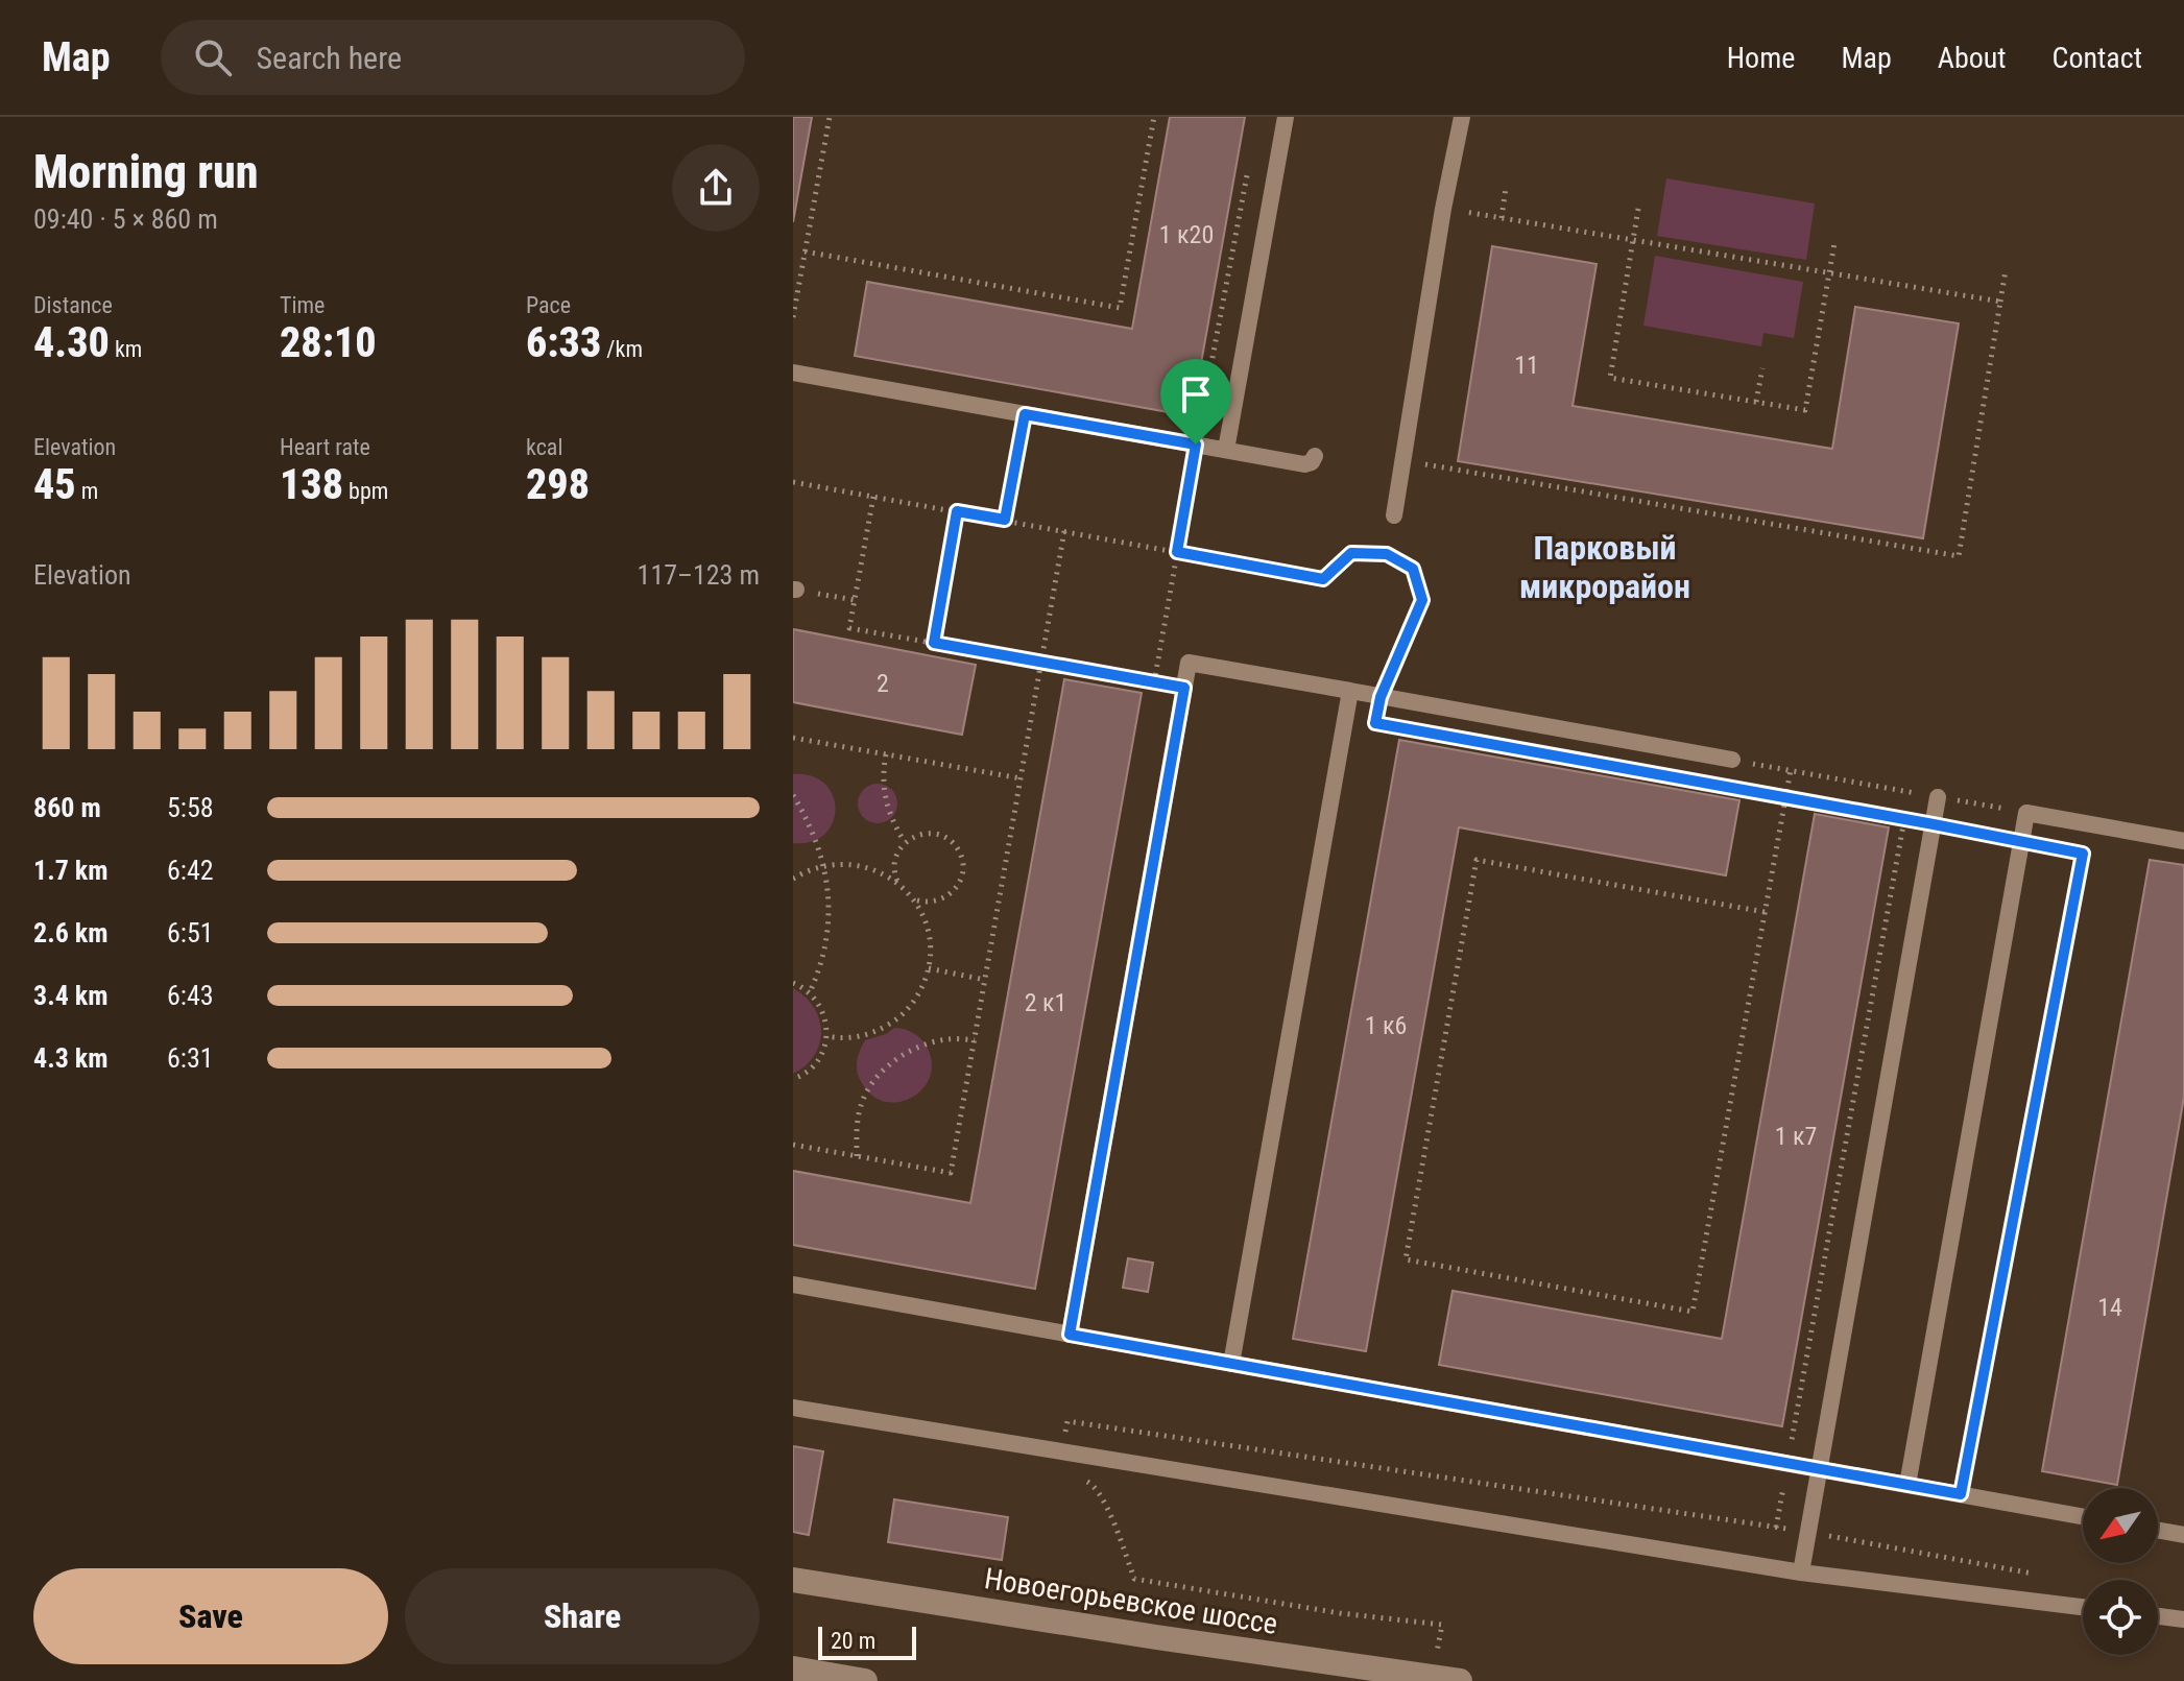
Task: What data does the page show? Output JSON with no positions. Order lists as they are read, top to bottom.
{
  "streets": {
    "main road": ["Новоегорьевское шоссе"]
  },
  "districts": ["Парковый микрорайон"],
  "house_numbers": [
    "1 к20",
    "11",
    "2",
    "2 к1",
    "1 к6",
    "1 к7",
    "14"
  ],
  "scale_bar": "20 m",
  "north": "bottom left",
  "page": {
    "header": "Map",
    "search": "Search here",
    "nav": [
      "Home",
      "Map",
      "About",
      "Contact"
    ],
    "heading": ["Morning run", "09:40 · 5 × 860 m"],
    "stats": [
      ["Distance", "4.30 km"],
      ["Time", "28:10"],
      ["Pace", "6:33 /km"],
      ["Elevation", "45 m"],
      ["Heart rate", "138 bpm"],
      ["kcal", "298"]
    ],
    "chart": ["Elevation", "117–123 m"],
    "list": [
      {
        "name": "860 m",
        "note": "5:58"
      },
      {
        "name": "1.7 km",
        "note": "6:42"
      },
      {
        "name": "2.6 km",
        "note": "6:51"
      },
      {
        "name": "3.4 km",
        "note": "6:43"
      },
      {
        "name": "4.3 km",
        "note": "6:31"
      }
    ],
    "buttons": ["Save", "Share"],
    "scale": "20 m"
  }
}
